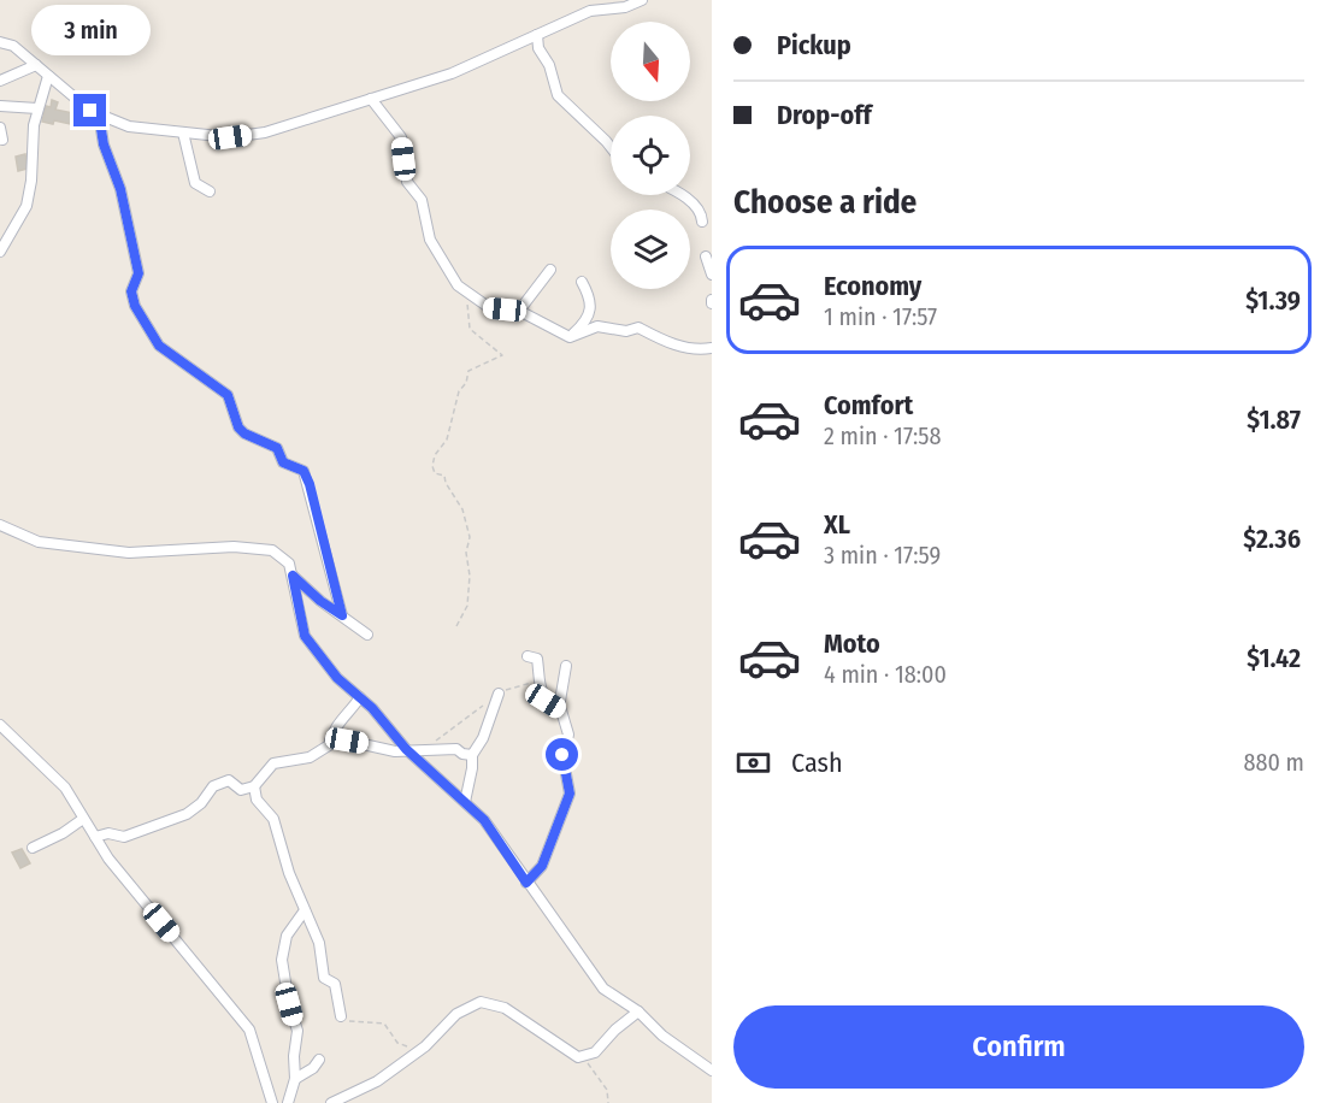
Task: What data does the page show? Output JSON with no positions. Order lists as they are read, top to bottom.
{
  "north": "bottom",
  "page": {
    "banner": ["Pickup", "Drop-off"],
    "bubble": "3 min",
    "heading": "Choose a ride",
    "list": [
      {
        "name": "Economy",
        "note": "1 min · 17:57",
        "value": "$1.39"
      },
      {
        "name": "Comfort",
        "note": "2 min · 17:58",
        "value": "$1.87"
      },
      {
        "name": "XL",
        "note": "3 min · 17:59",
        "value": "$2.36"
      },
      {
        "name": "Moto",
        "note": "4 min · 18:00",
        "value": "$1.42"
      }
    ],
    "pay": ["Cash", "880 m"],
    "buttons": "Confirm"
  }
}
